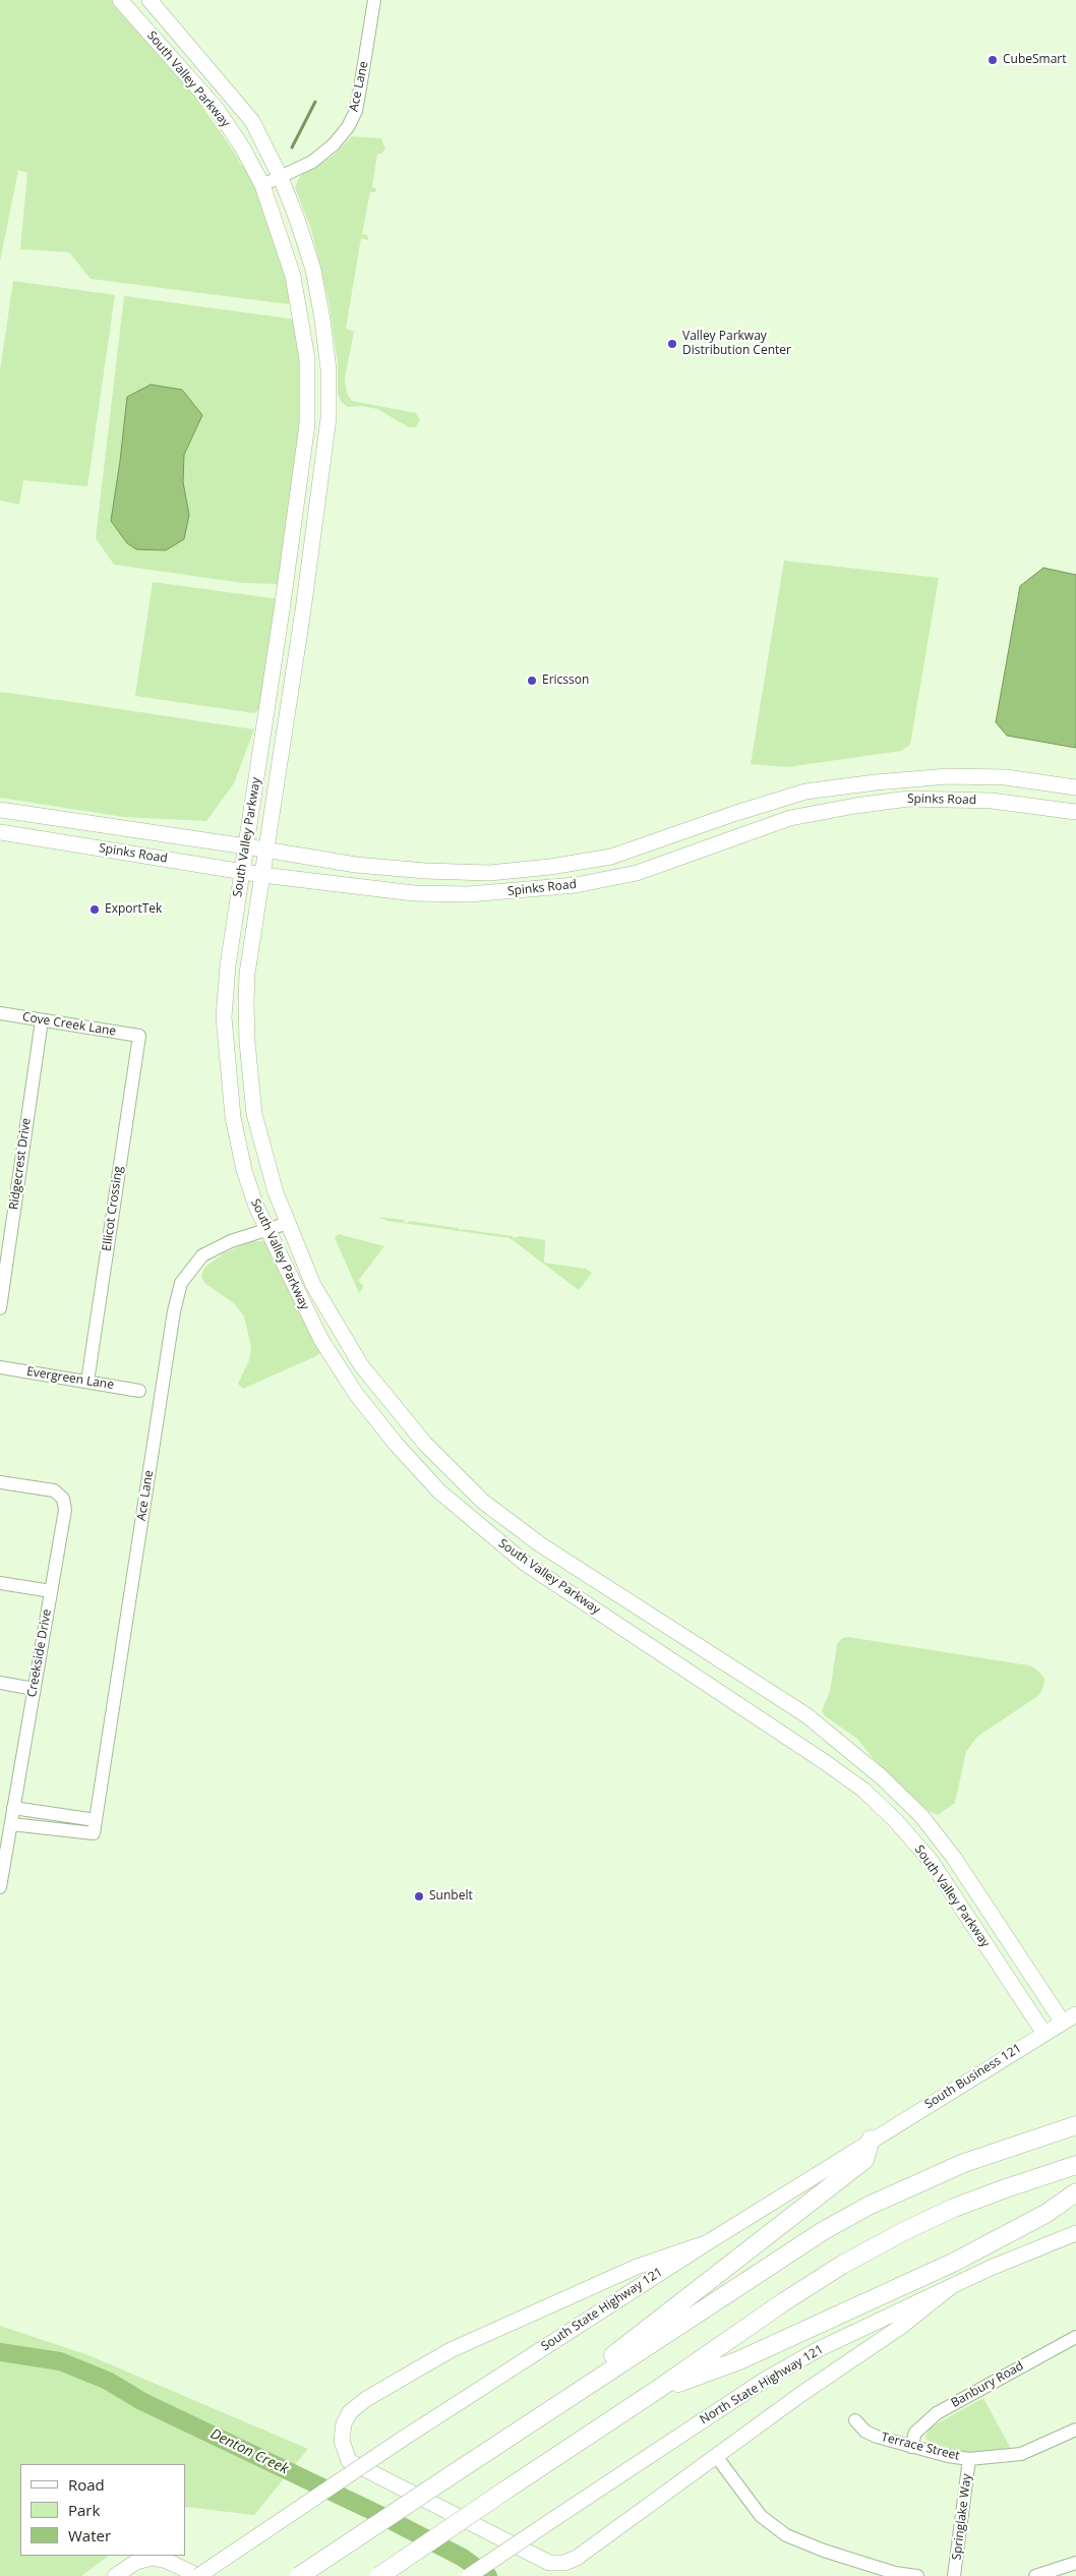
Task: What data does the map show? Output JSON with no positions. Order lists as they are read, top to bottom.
{
  "streets": {
    "main road": [
      "South Valley Parkway",
      "Spinks Road",
      "South Business 121",
      "South State Highway 121",
      "North State Highway 121"
    ],
    "street": [
      "Ace Lane",
      "Cove Creek Lane",
      "Ridgecrest Drive",
      "Ellicot Crossing",
      "Evergreen Lane",
      "Creekside Drive",
      "Banbury Road",
      "Terrace Street",
      "Springlake Way"
    ]
  },
  "crossings": [
    ["South Valley Parkway", "Ace Lane"],
    ["South Valley Parkway", "Spinks Road"],
    ["South Valley Parkway", "South Business 121"],
    ["Ace Lane", "Creekside Drive"],
    ["Cove Creek Lane", "Ridgecrest Drive"],
    ["Cove Creek Lane", "Ellicot Crossing"],
    ["Ellicot Crossing", "Evergreen Lane"],
    ["South Business 121", "South State Highway 121"],
    ["Banbury Road", "Terrace Street"],
    ["Terrace Street", "Springlake Way"]
  ],
  "water": ["Denton Creek"],
  "places": [
    "CubeSmart",
    "Valley Parkway Distribution Center",
    "Ericsson",
    "ExportTek",
    "Sunbelt"
  ],
  "legend": ["Road", "Park", "Water"]
}
